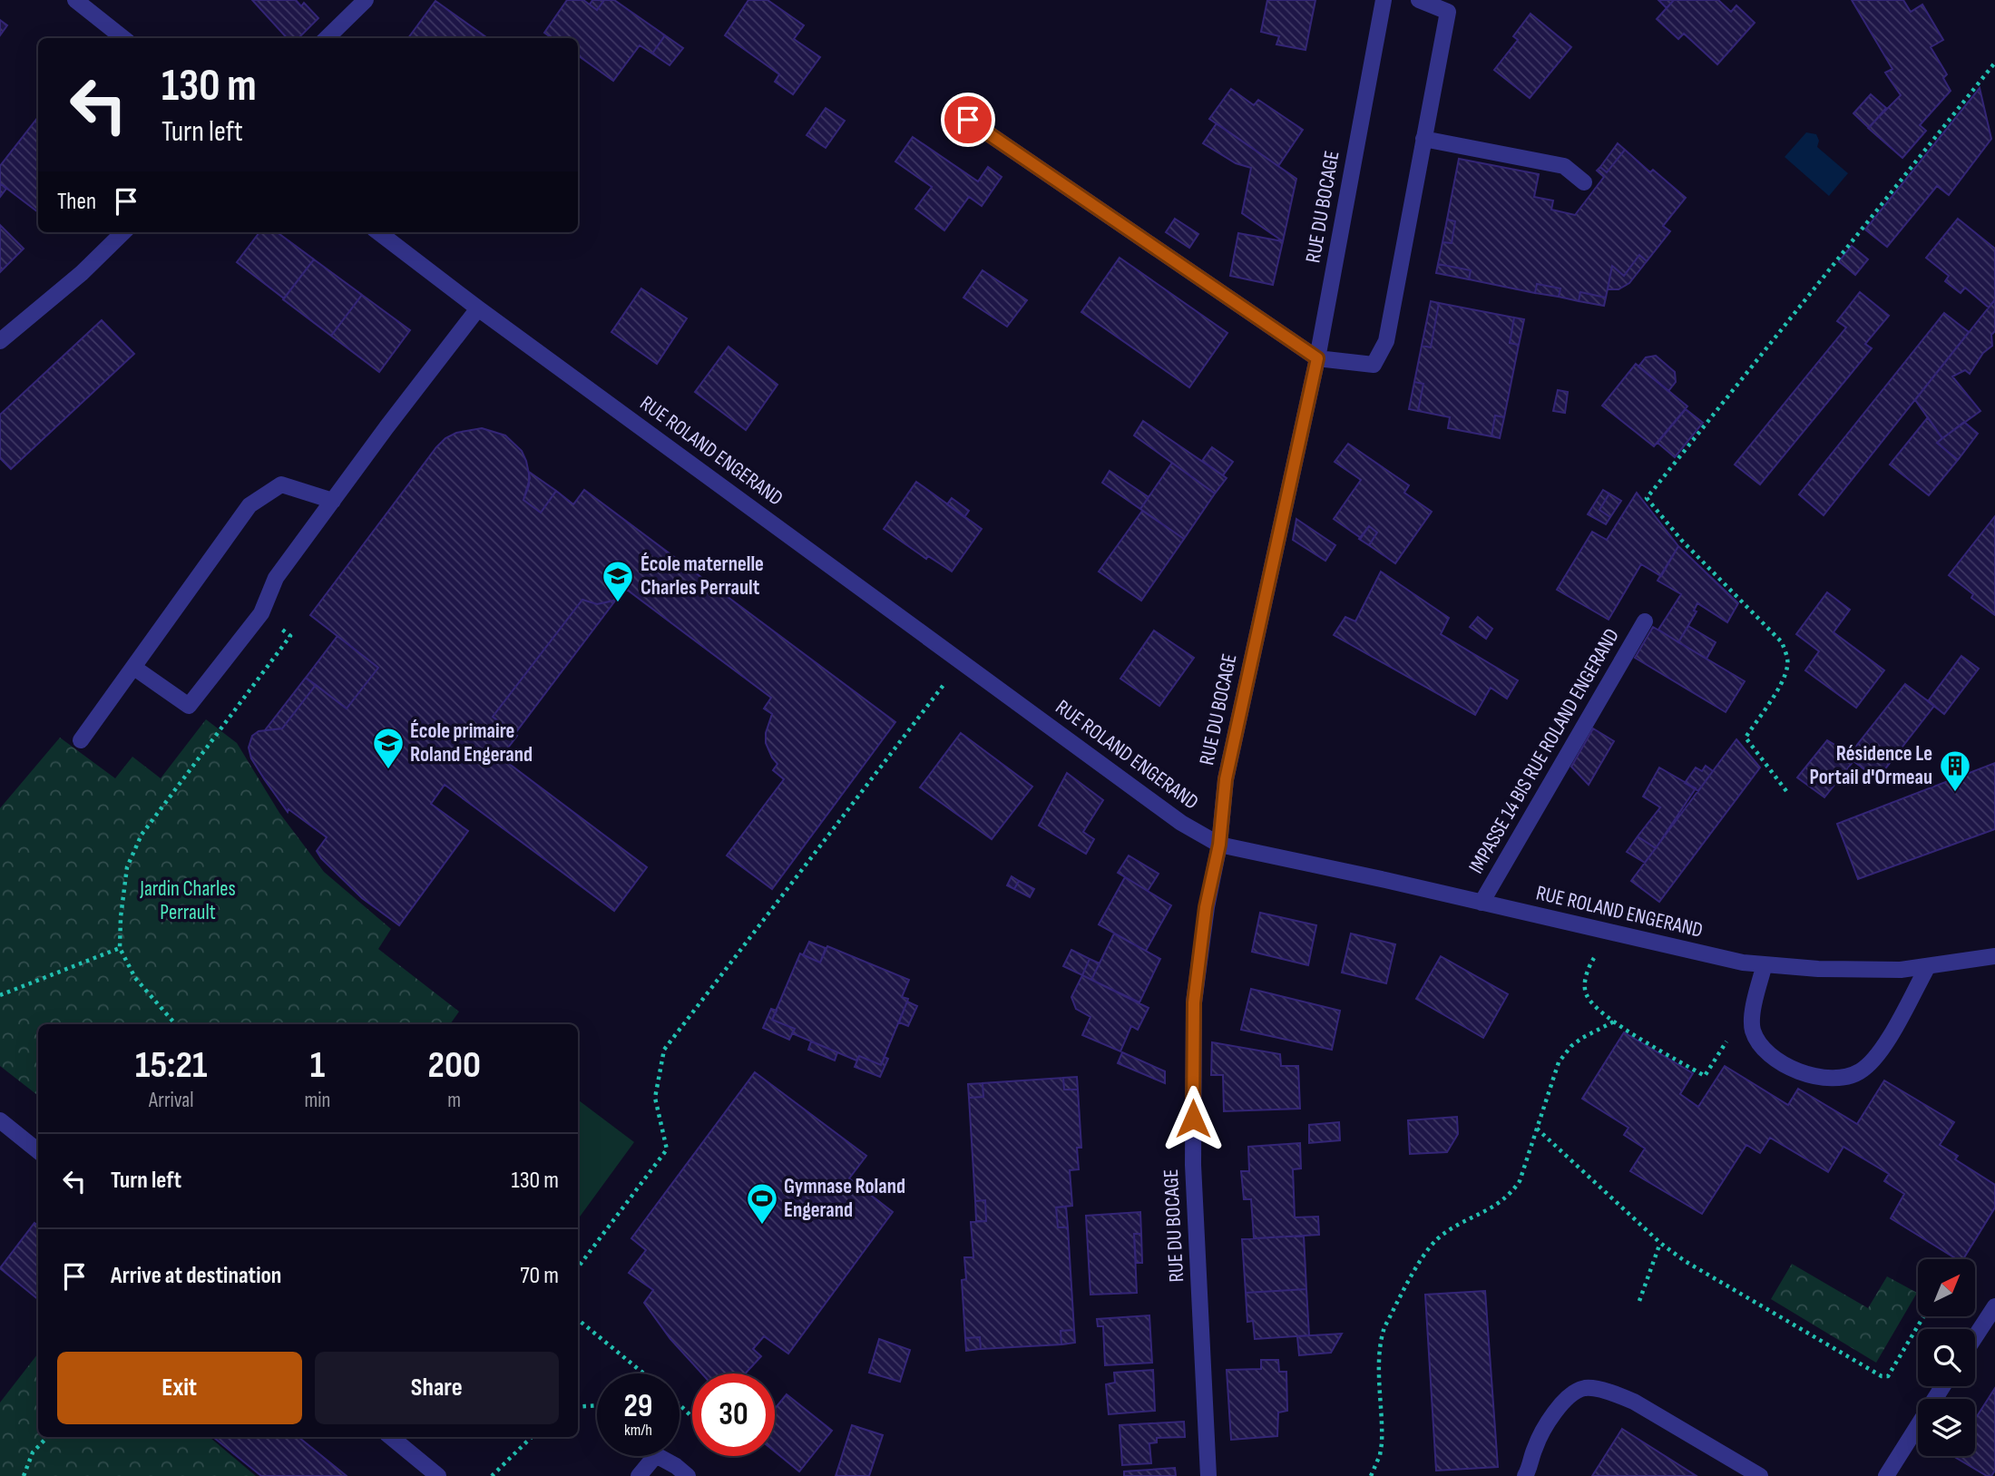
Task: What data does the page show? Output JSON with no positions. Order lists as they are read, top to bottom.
{
  "streets": {
    "street": ["RUE DU BOCAGE", "RUE ROLAND ENGERAND", "IMPASSE 14 BIS RUE ROLAND ENGERAND"]
  },
  "crossings": [
    ["RUE DU BOCAGE", "RUE ROLAND ENGERAND"],
    ["RUE ROLAND ENGERAND", "IMPASSE 14 BIS RUE ROLAND ENGERAND"]
  ],
  "parks": ["Jardin Charles Perrault"],
  "places": {
    "school or university": ["École maternelle Charles Perrault", "École primaire Roland Engerand"],
    "building": ["Résidence Le Portail d'Ormeau"],
    "sports": ["Gymnase Roland Engerand"]
  },
  "north": "top right",
  "page": {
    "turn": ["130 m", "Turn left"],
    "then": "Then",
    "eta": [
      "15:21",
      "Arrival",
      "1",
      "min",
      "200",
      "m"
    ],
    "list": [
      {
        "name": "Turn left",
        "value": "130 m"
      },
      {
        "name": "Arrive at destination",
        "value": "70 m"
      }
    ],
    "buttons": ["Exit", "Share"],
    "speed": "29 km/h",
    "limit": "30"
  }
}
